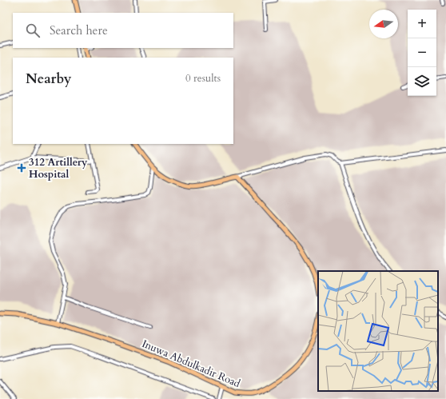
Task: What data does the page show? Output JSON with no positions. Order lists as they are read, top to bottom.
{
  "streets": {
    "main road": ["Inuwa Abdulkadir Road"]
  },
  "places": {
    "health": ["312 Artillery Hospital"]
  },
  "north": "left",
  "page": {
    "map_buttons": ["+", "−"],
    "search": "Search here",
    "heading": ["Nearby", "0 results"]
  }
}
